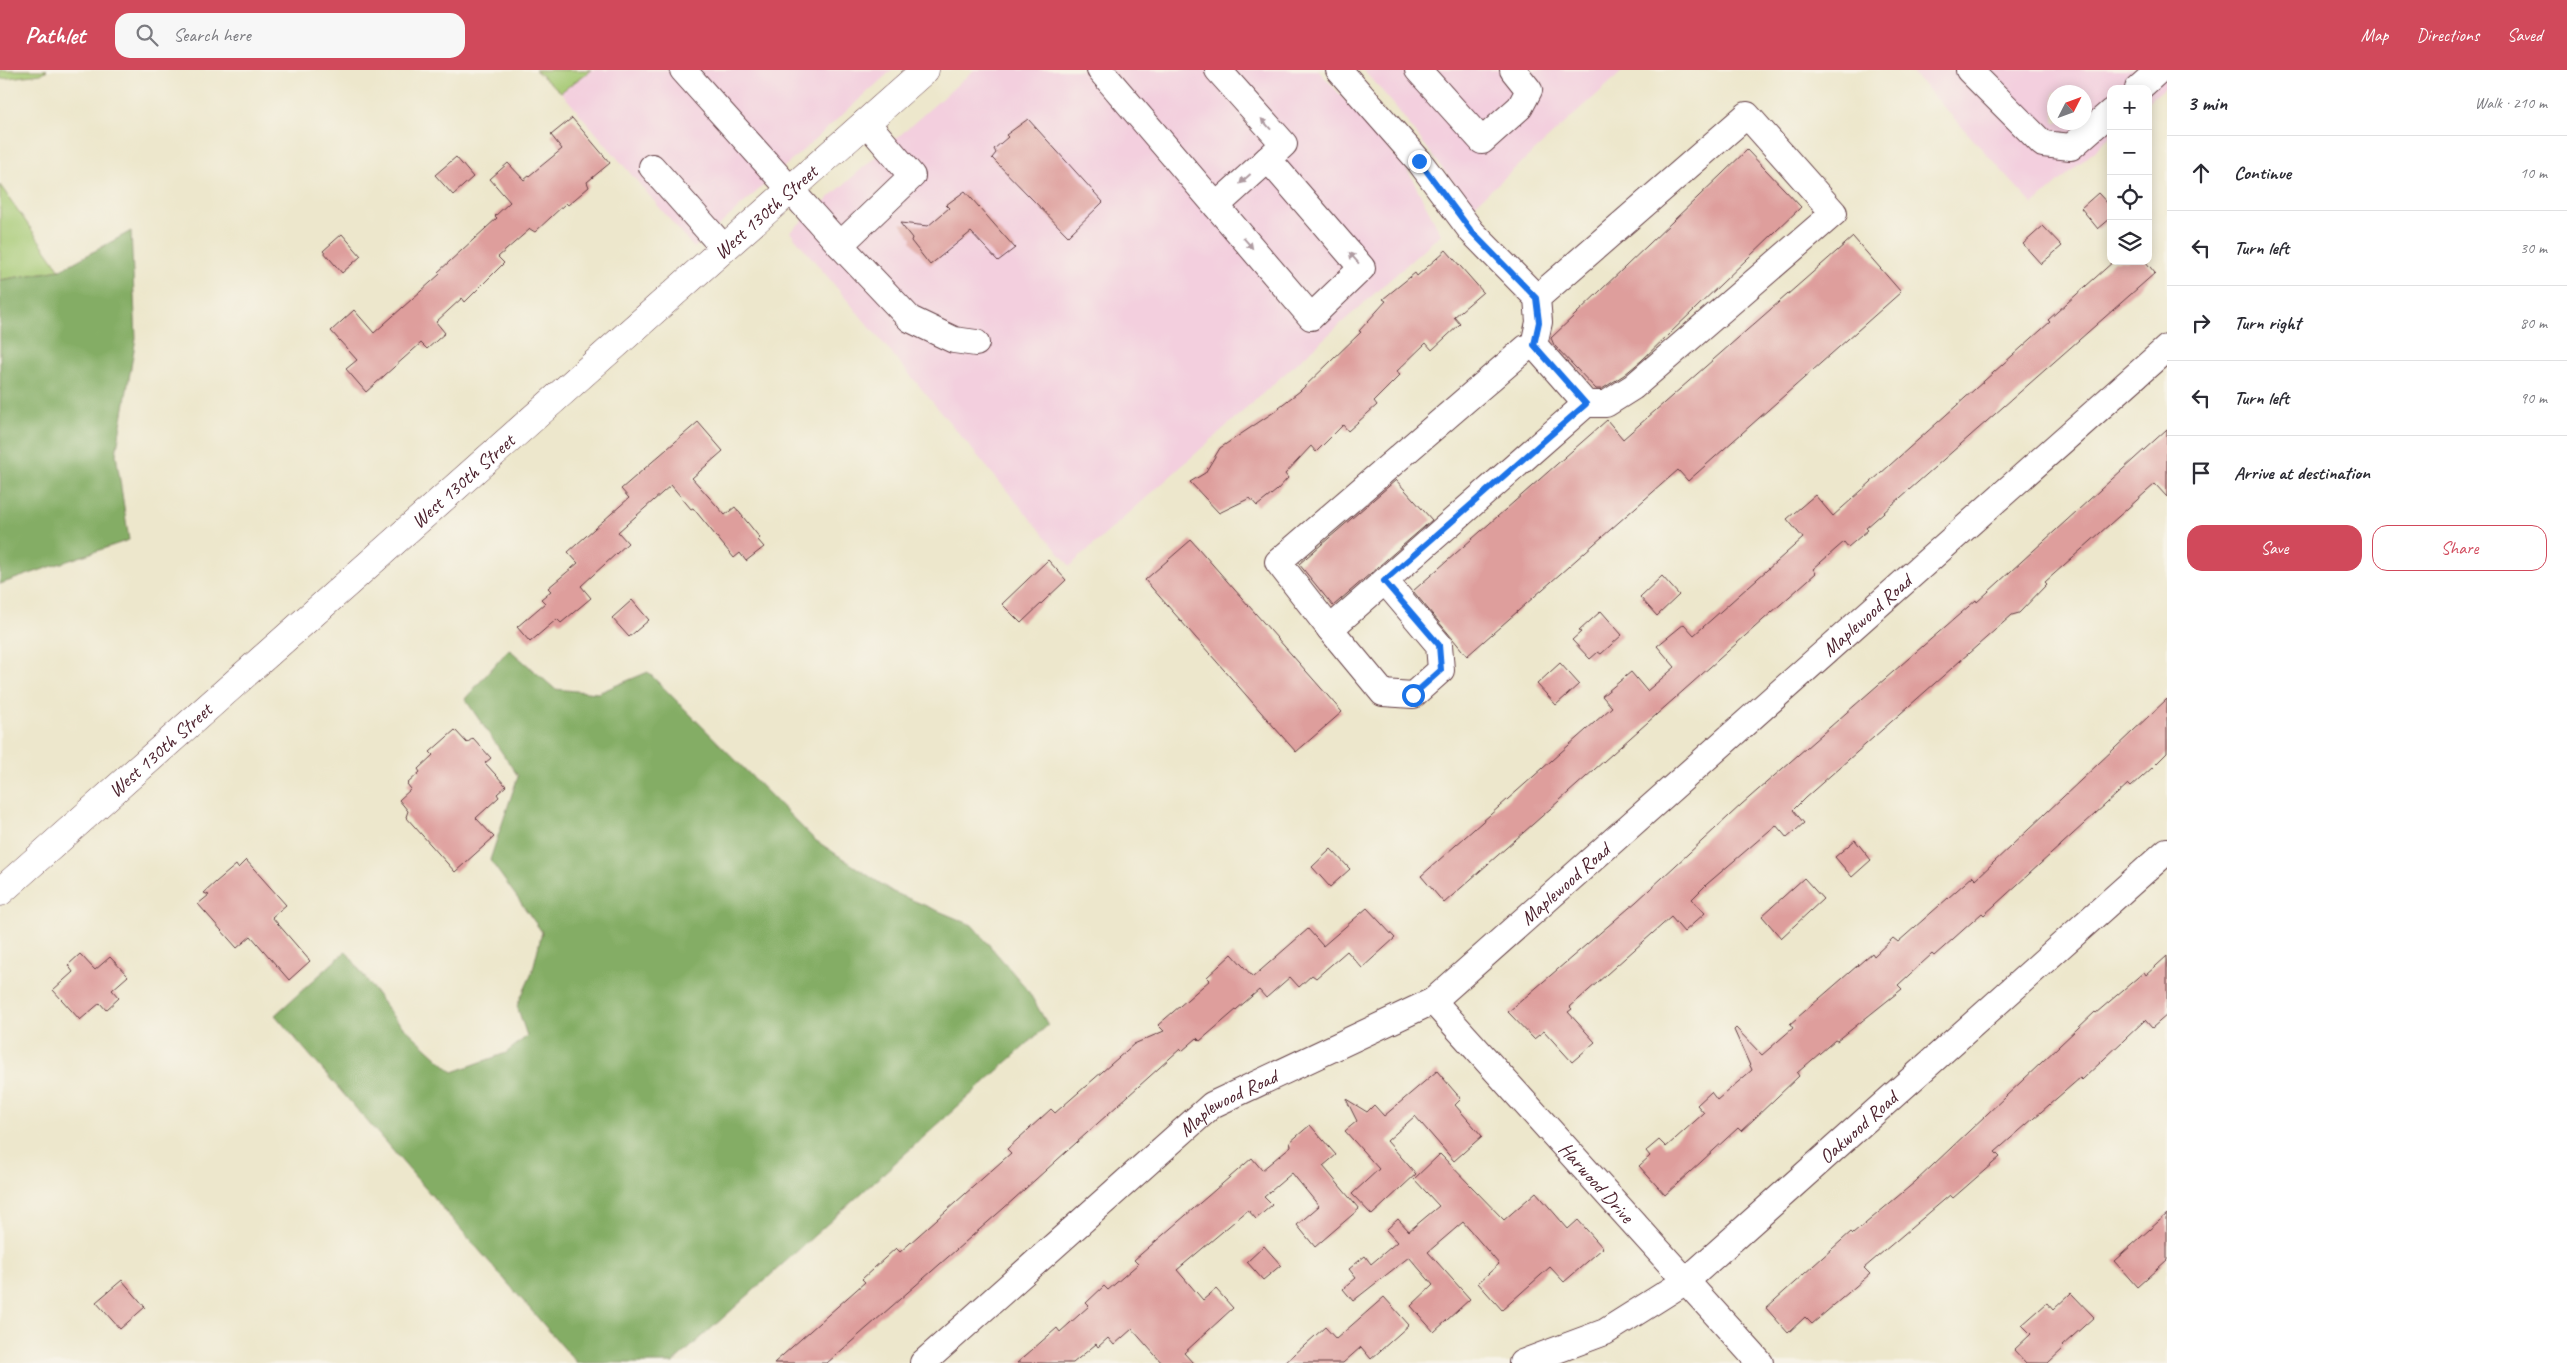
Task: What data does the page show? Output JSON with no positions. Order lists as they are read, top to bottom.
{
  "streets": {
    "main road": ["West 130th Street"],
    "street": ["Maplewood Road", "Oakwood Road", "Harwood Drive"]
  },
  "crossings": [
    ["Maplewood Road", "Harwood Drive"],
    ["Oakwood Road", "Harwood Drive"]
  ],
  "north": "top right",
  "page": {
    "header": "Pathlet",
    "search": "Search here",
    "nav": ["Map", "Directions", "Saved"],
    "heading": ["3 min", "Walk · 210 m"],
    "map_buttons": ["+", "−"],
    "list": [
      ["Continue", "10 m"],
      ["Turn left", "30 m"],
      ["Turn right", "80 m"],
      ["Turn left", "90 m"],
      "Arrive at destination"
    ],
    "buttons": ["Save", "Share"]
  }
}
